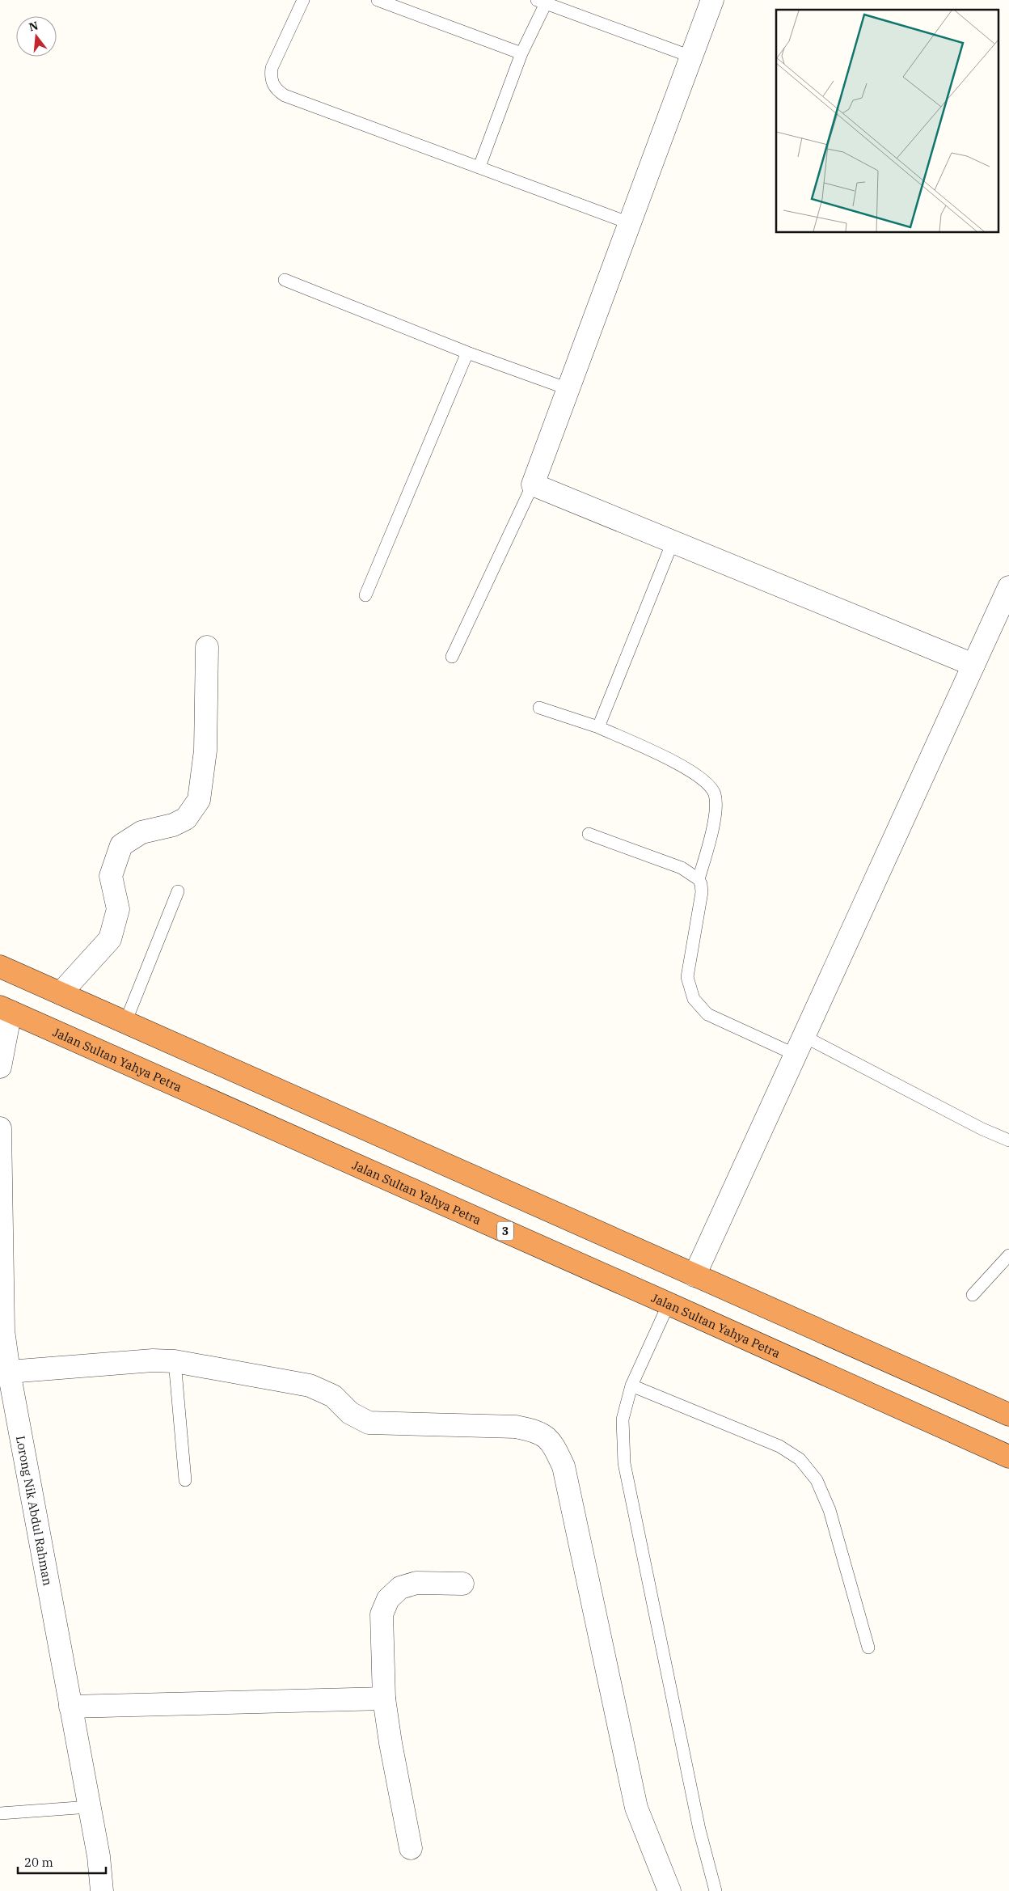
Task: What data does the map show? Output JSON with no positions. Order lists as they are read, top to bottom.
{
  "streets": {
    "highway": ["Jalan Sultan Yahya Petra", "3"],
    "street": ["Lorong Nik Abdul Rahman"]
  },
  "scale_bar": "20 m",
  "north": "top"
}
